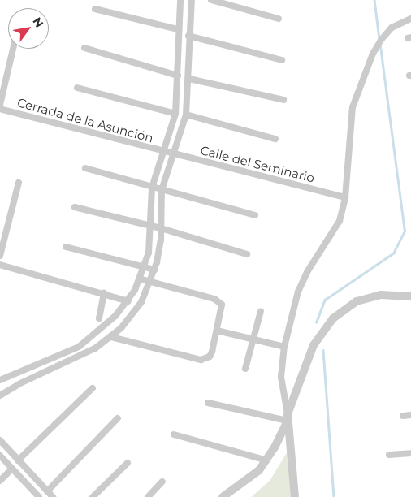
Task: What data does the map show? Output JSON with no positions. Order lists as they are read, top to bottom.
{
  "streets": {
    "street": ["Cerrada de la Asunción", "Calle del Seminario"]
  },
  "crossings": [
    ["Cerrada de la Asunción", "Calle del Seminario"]
  ],
  "north": "top right"
}
